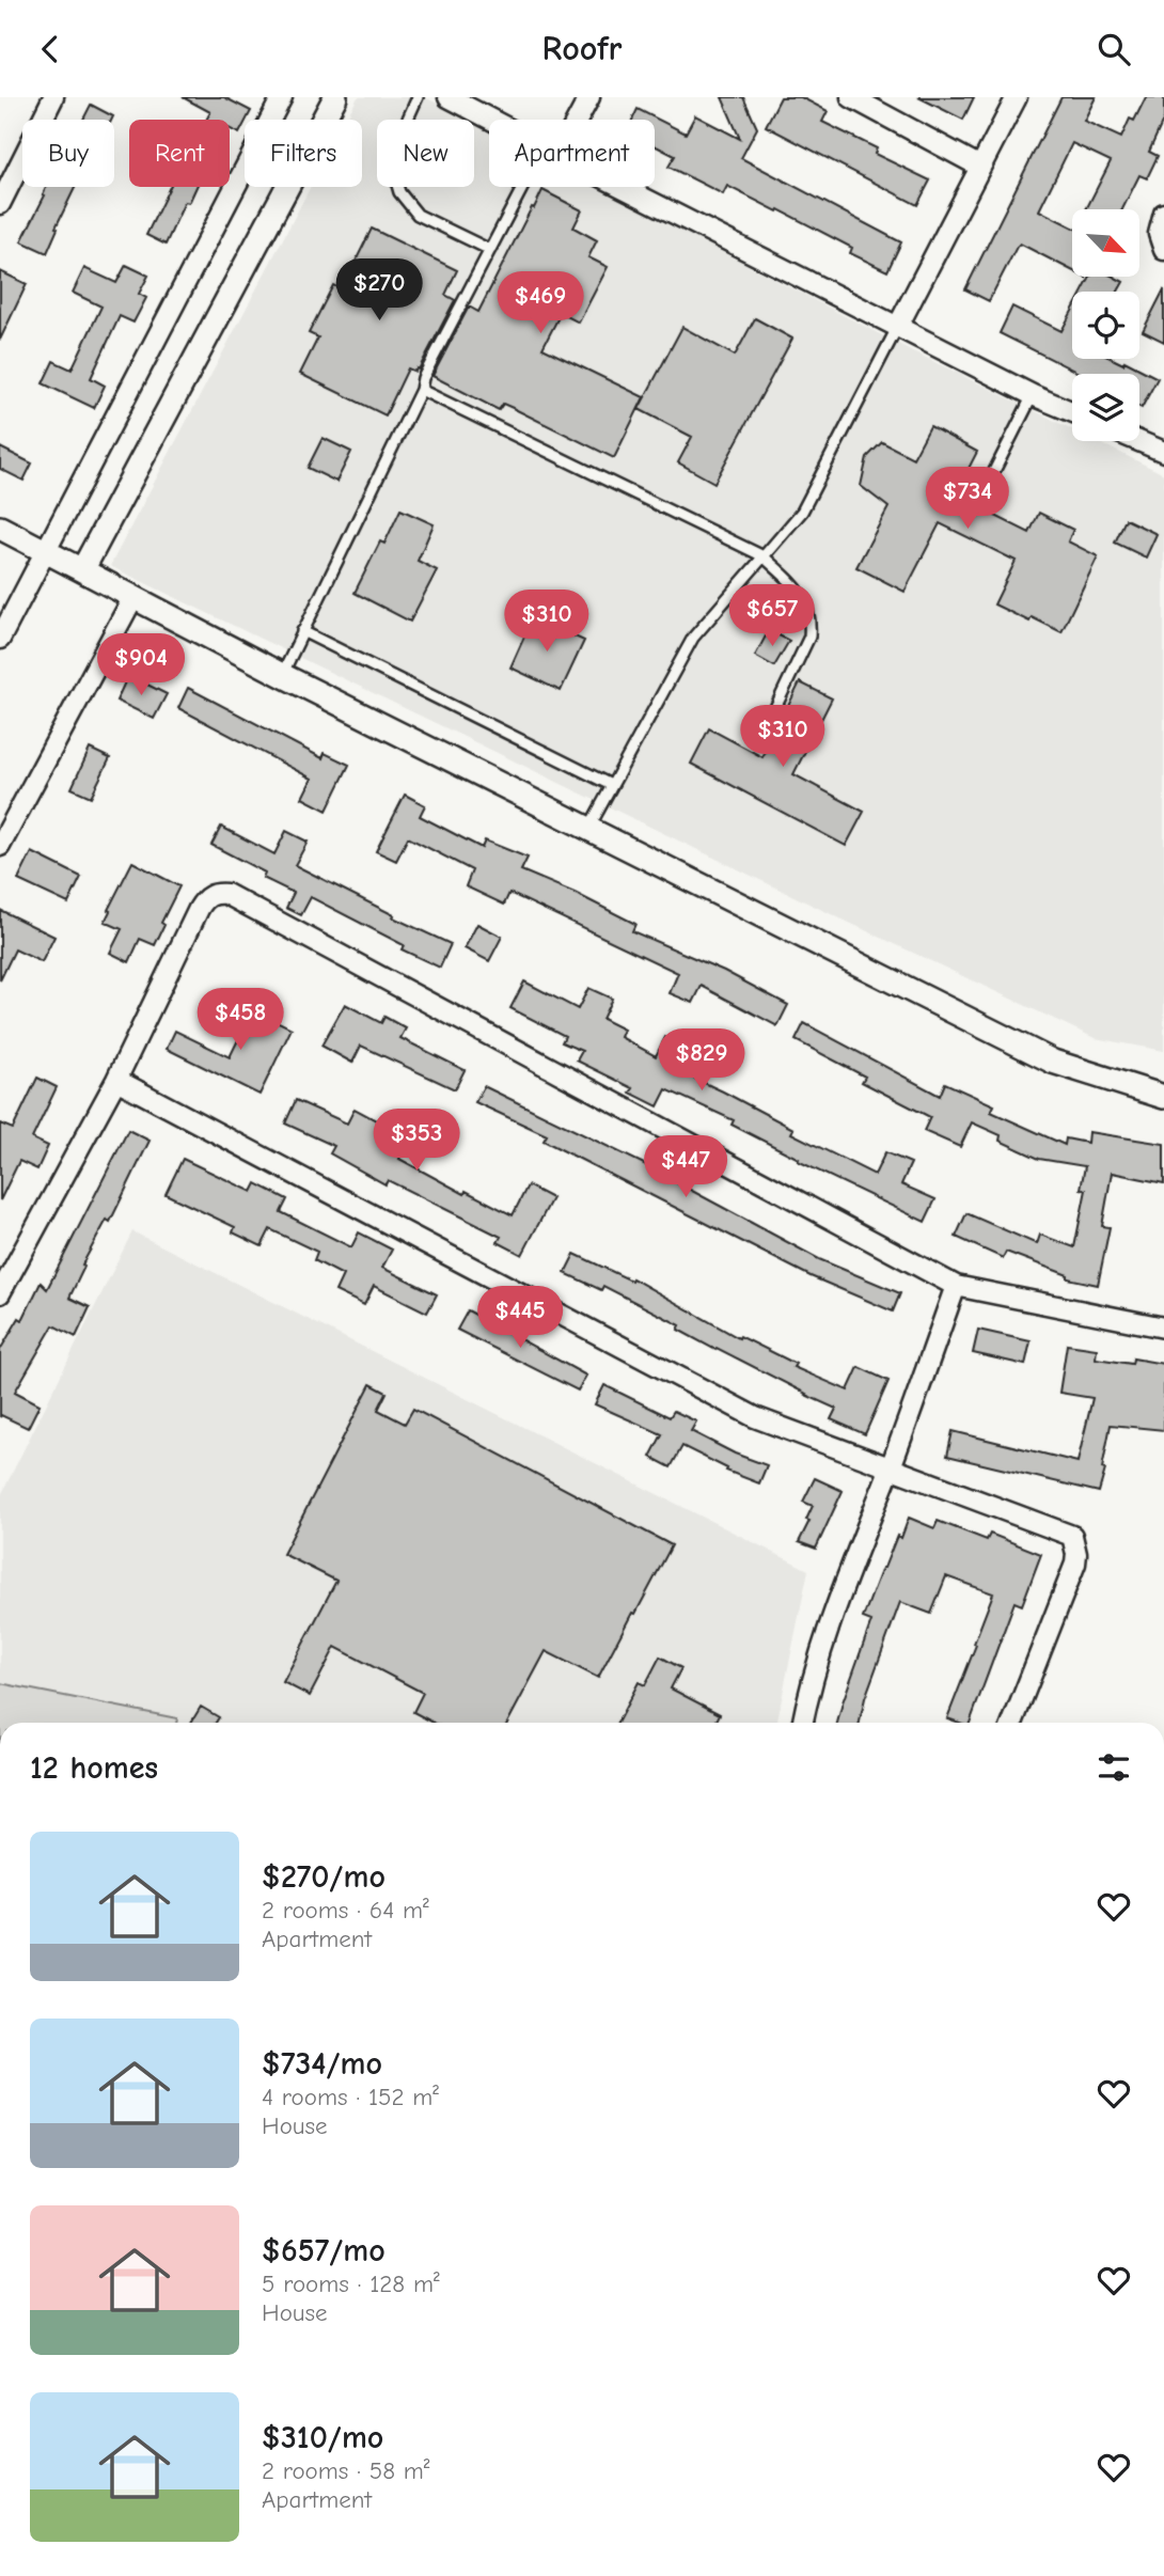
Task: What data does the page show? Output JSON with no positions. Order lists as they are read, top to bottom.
{
  "north": "bottom right",
  "page": {
    "header": "Roofr",
    "chip": [
      "Buy",
      "Rent",
      "Filters",
      "New",
      "Apartment"
    ],
    "price": [
      "$270",
      "$469",
      "$734",
      "$657",
      "$310",
      "$904",
      "$310",
      "$458",
      "$829",
      "$353",
      "$447",
      "$445"
    ],
    "heading": "12 homes",
    "list": [
      {
        "name": "$270/mo",
        "note": "2 rooms · 64 m² · Apartment"
      },
      {
        "name": "$734/mo",
        "note": "4 rooms · 152 m² · House"
      },
      {
        "name": "$657/mo",
        "note": "5 rooms · 128 m² · House"
      },
      {
        "name": "$310/mo",
        "note": "2 rooms · 58 m² · Apartment"
      }
    ]
  }
}
